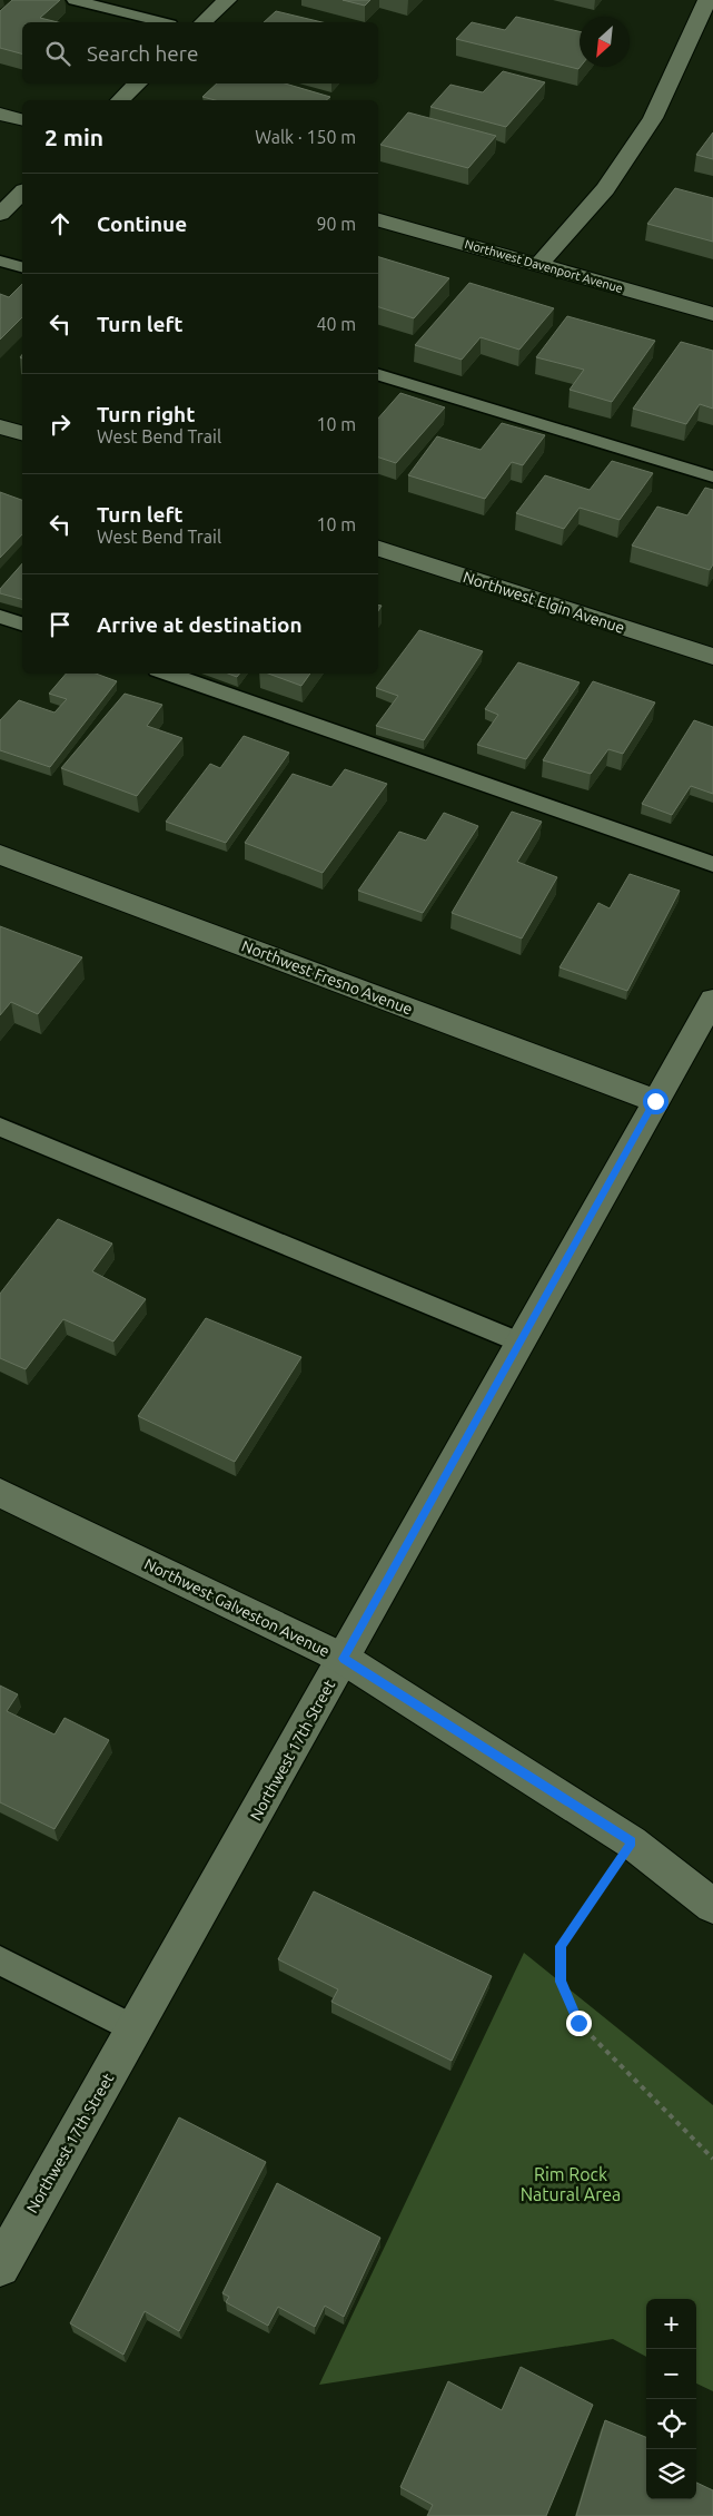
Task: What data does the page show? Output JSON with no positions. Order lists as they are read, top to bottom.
{
  "streets": {
    "street": [
      "Northwest Davenport Avenue",
      "Northwest Elgin Avenue",
      "Northwest Fresno Avenue",
      "Northwest Galveston Avenue",
      "Northwest 17th Street"
    ]
  },
  "crossings": [
    ["Northwest Fresno Avenue", "Northwest 17th Street"],
    ["Northwest Galveston Avenue", "Northwest 17th Street"]
  ],
  "parks": ["Rim Rock Natural Area"],
  "north": "bottom left",
  "page": {
    "search": "Search here",
    "heading": ["2 min", "Walk · 150 m"],
    "list": [
      ["Continue", "90 m"],
      ["Turn left", "40 m"],
      ["Turn right", "West Bend Trail", "10 m"],
      ["Turn left", "West Bend Trail", "10 m"],
      "Arrive at destination"
    ],
    "map_buttons": ["+", "−"]
  }
}
